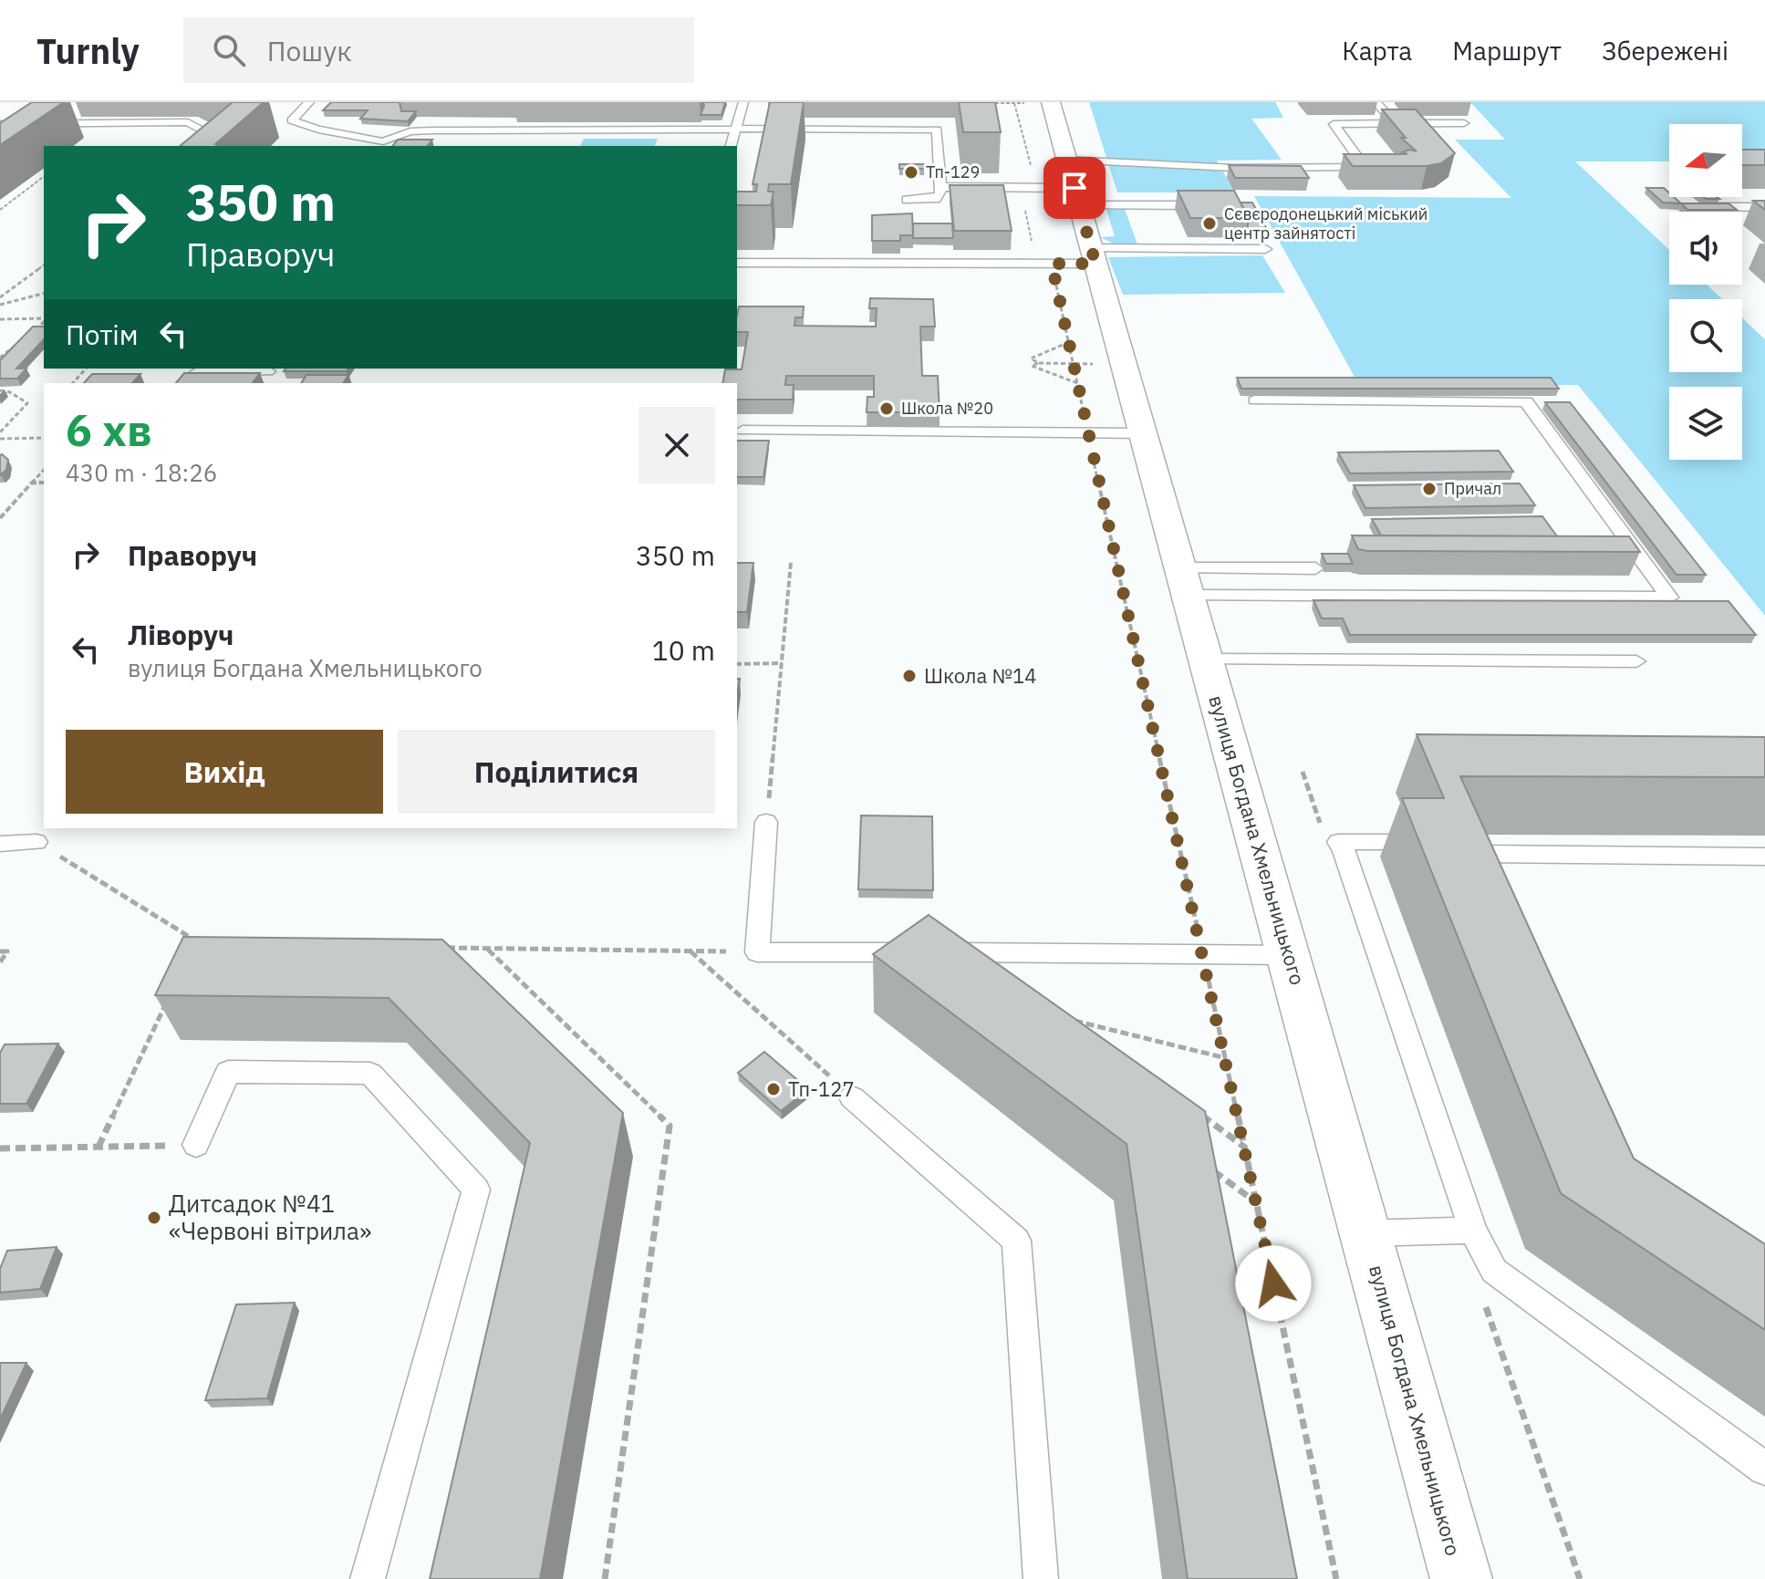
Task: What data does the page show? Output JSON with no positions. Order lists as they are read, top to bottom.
{
  "streets": {
    "street": ["вулиця Богдана Хмельницького"]
  },
  "places": [
    "Тп-129",
    "Сєвєродонецький міський центр зайнятості",
    "Школа №20",
    "Причал",
    "Школа №14",
    "Тп-127",
    "Дитсадок №41 «Червоні вітрила»"
  ],
  "north": "left",
  "page": {
    "header": "Turnly",
    "search": "Пошук",
    "nav": ["Карта", "Маршрут", "Збережені"],
    "turn": ["350 m", "Праворуч"],
    "then": "Потім",
    "heading": ["6 хв", "430 m · 18:26"],
    "list": [
      {
        "name": "Праворуч",
        "value": "350 m"
      },
      {
        "name": "Ліворуч",
        "note": "вулиця Богдана Хмельницького",
        "value": "10 m"
      }
    ],
    "buttons": ["Вихід", "Поділитися"]
  }
}
